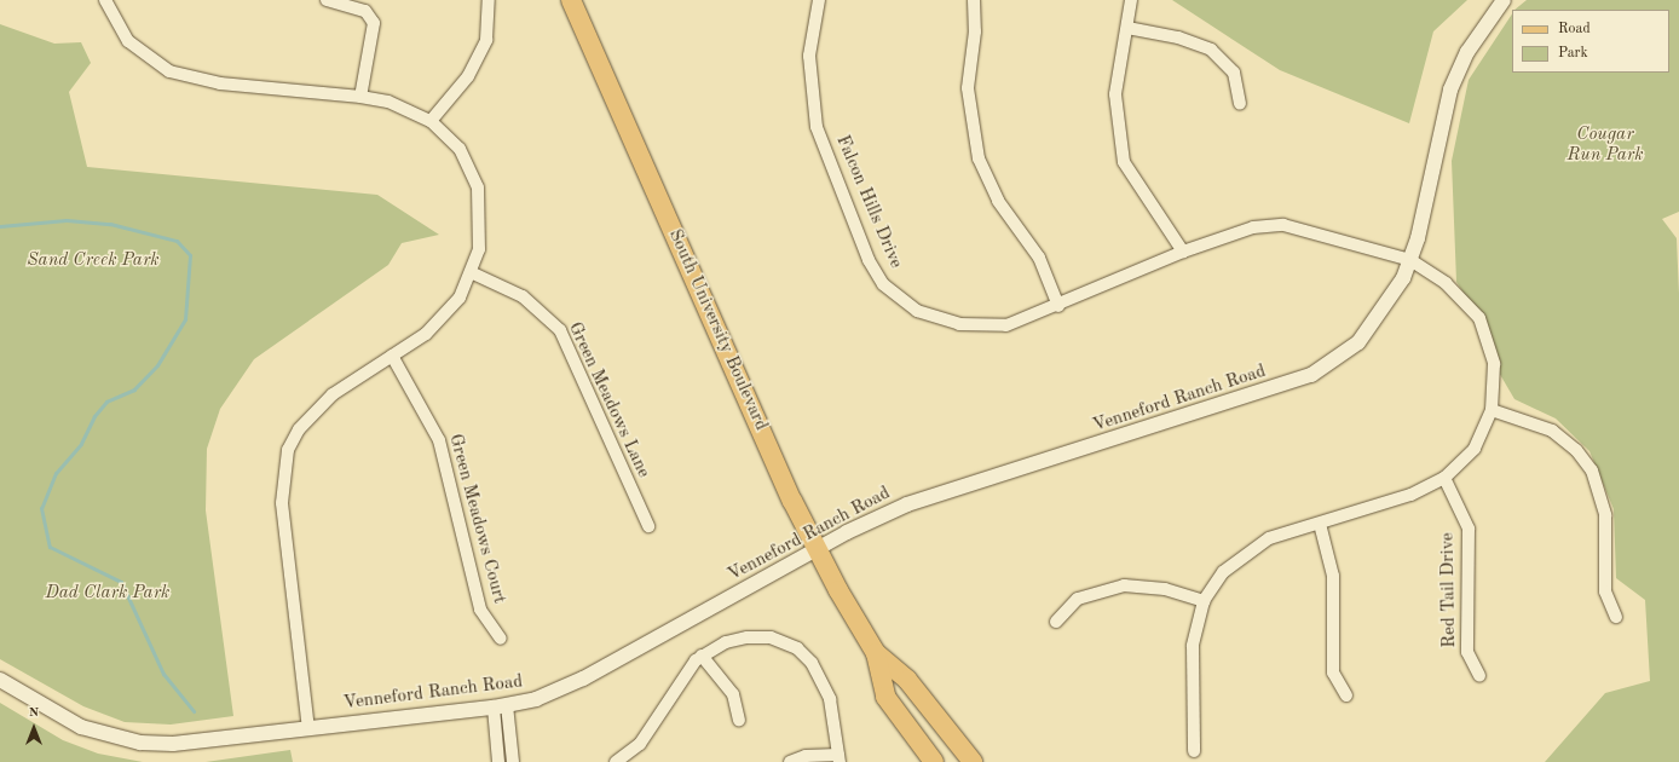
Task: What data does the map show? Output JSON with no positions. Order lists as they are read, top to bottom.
{
  "streets": {
    "main road": ["South University Boulevard"],
    "street": [
      "Falcon Hills Drive",
      "Venneford Ranch Road",
      "Green Meadows Lane",
      "Green Meadows Court",
      "Red Tail Drive"
    ]
  },
  "crossings": [
    ["Falcon Hills Drive", "Venneford Ranch Road"],
    ["South University Boulevard", "Venneford Ranch Road"]
  ],
  "parks": ["Cougar Run Park", "Sand Creek Park", "Dad Clark Park"],
  "legend": ["Road", "Park"],
  "north": "top"
}
